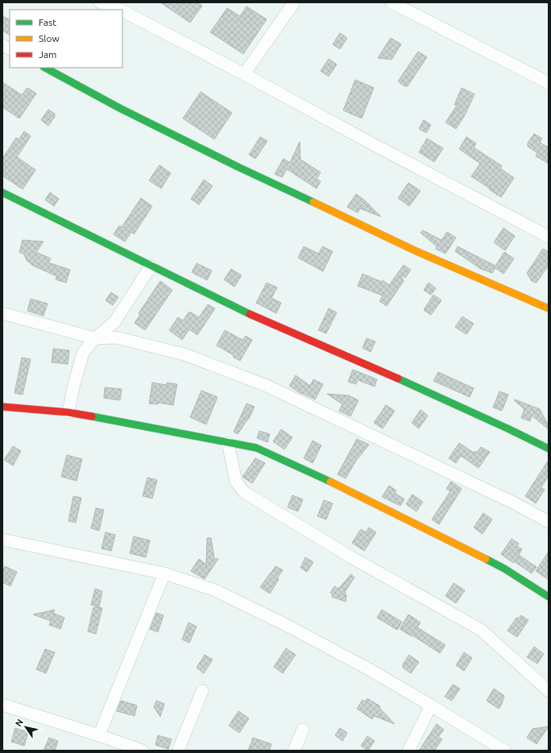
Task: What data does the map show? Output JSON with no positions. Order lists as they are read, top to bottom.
{
  "legend": ["Fast", "Slow", "Jam"],
  "north": "top left"
}
